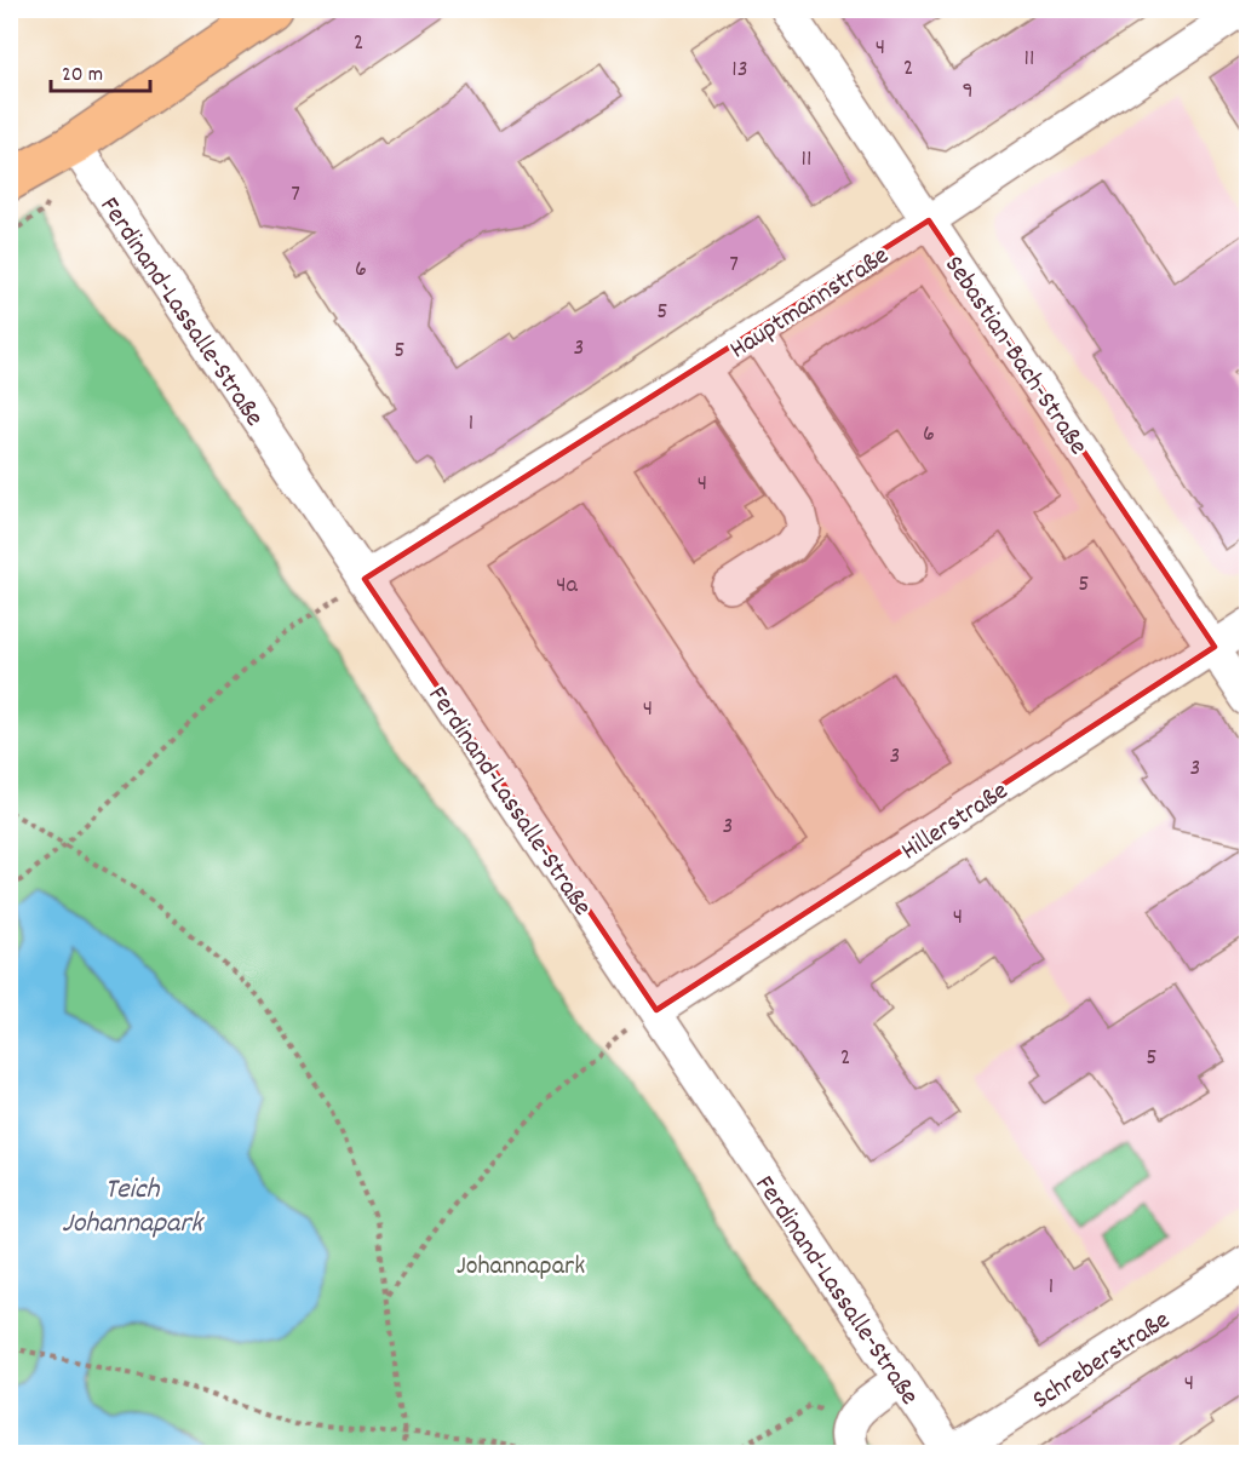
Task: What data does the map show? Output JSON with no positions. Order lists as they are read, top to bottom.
{
  "streets": {
    "street": [
      "Hauptmannstraße",
      "Ferdinand-Lassalle-Straße",
      "Sebastian-Bach-Straße",
      "Hillerstraße",
      "Schreberstraße"
    ]
  },
  "crossings": [
    ["Hauptmannstraße", "Ferdinand-Lassalle-Straße"],
    ["Hauptmannstraße", "Sebastian-Bach-Straße"],
    ["Ferdinand-Lassalle-Straße", "Hillerstraße"],
    ["Ferdinand-Lassalle-Straße", "Schreberstraße"],
    ["Sebastian-Bach-Straße", "Hillerstraße"]
  ],
  "water": ["Teich Johannapark"],
  "parks": ["Johannapark"],
  "house_numbers": [
    "2",
    "4",
    "11",
    "2",
    "13",
    "9",
    "11",
    "7",
    "7",
    "6",
    "5",
    "3",
    "5",
    "1",
    "6",
    "4",
    "5",
    "4a",
    "4",
    "3",
    "3",
    "3",
    "4",
    "2",
    "5",
    "1",
    "4"
  ],
  "scale_bar": "20 m"
}
